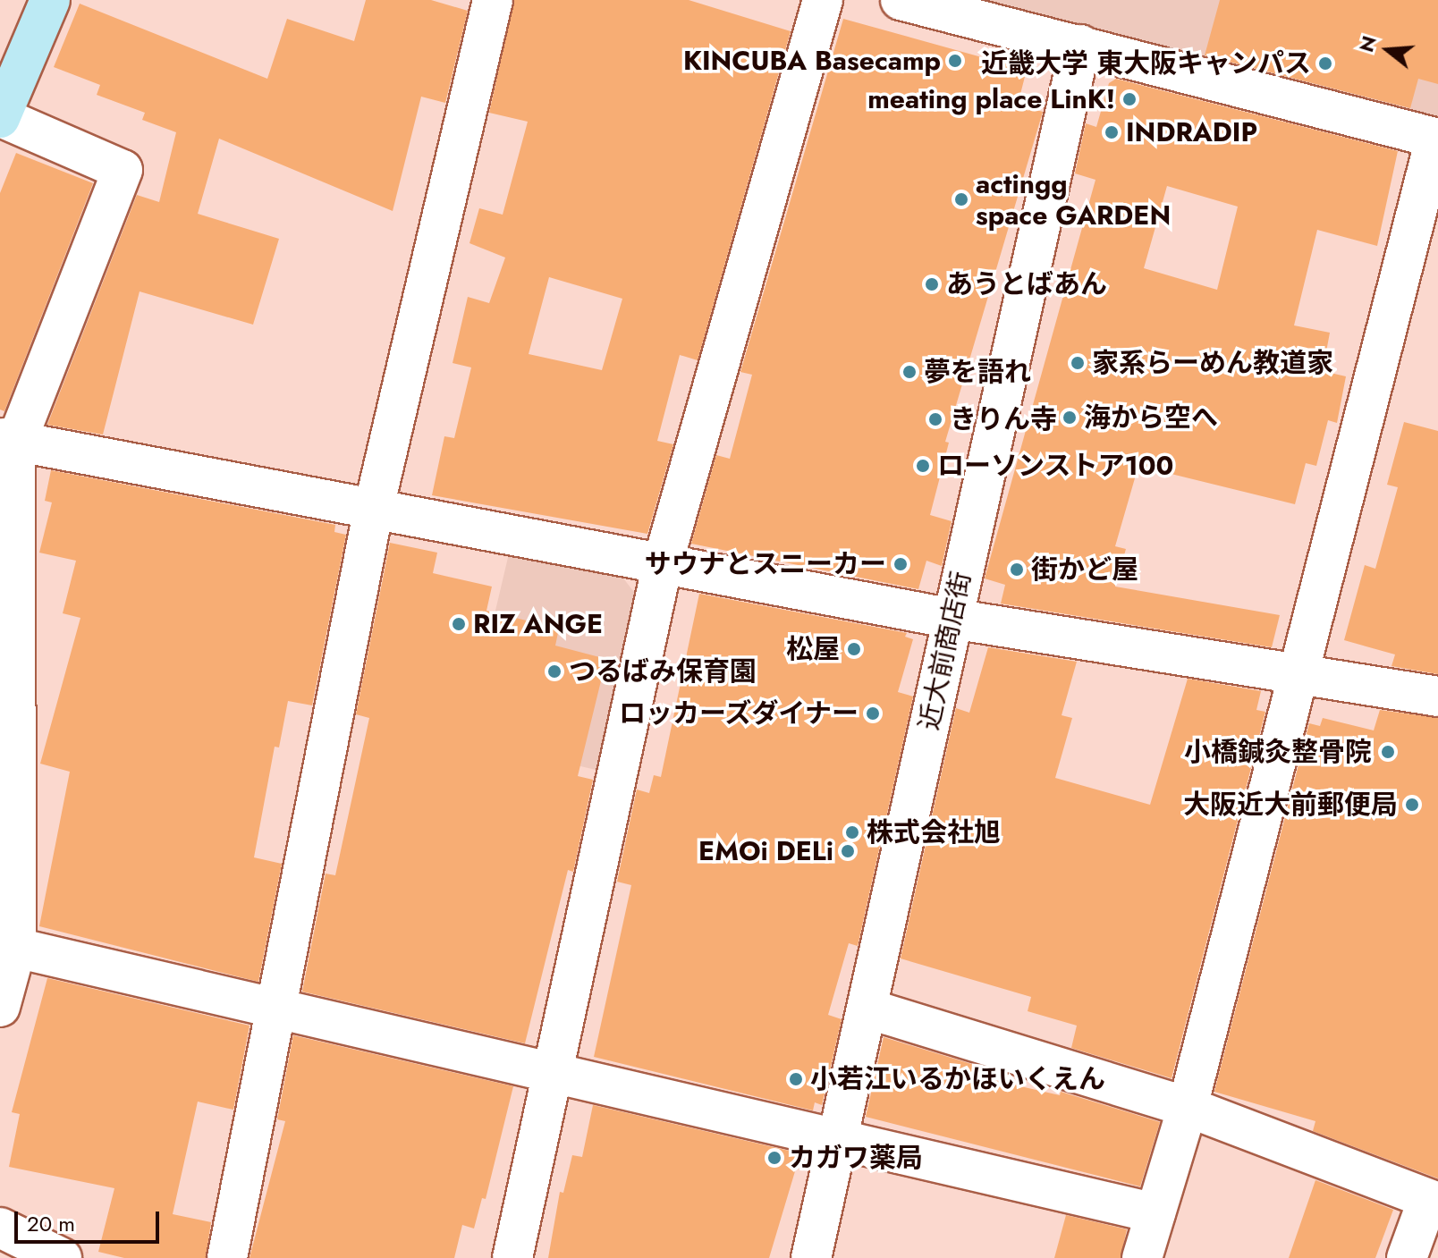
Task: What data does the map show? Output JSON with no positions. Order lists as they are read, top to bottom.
{
  "streets": {
    "street": ["近大前商店街"]
  },
  "places": [
    "KINCUBA Basecamp",
    "近畿大学 東大阪キャンパス",
    "meating place LinK!",
    "INDRADIP",
    "actingg space GARDEN",
    "あうとばあん",
    "家系らーめん教道家",
    "夢を語れ",
    "海から空へ",
    "きりん寺",
    "ローソンストア100",
    "サウナとスニーカー",
    "街かど屋",
    "RIZ ANGE",
    "松屋",
    "つるばみ保育園",
    "ロッカーズダイナー",
    "小橋鍼灸整骨院",
    "大阪近大前郵便局",
    "株式会社旭",
    "EMOi DELi",
    "小若江いるかほいくえん",
    "カガワ薬局"
  ],
  "scale_bar": "20 m",
  "north": "left"
}
